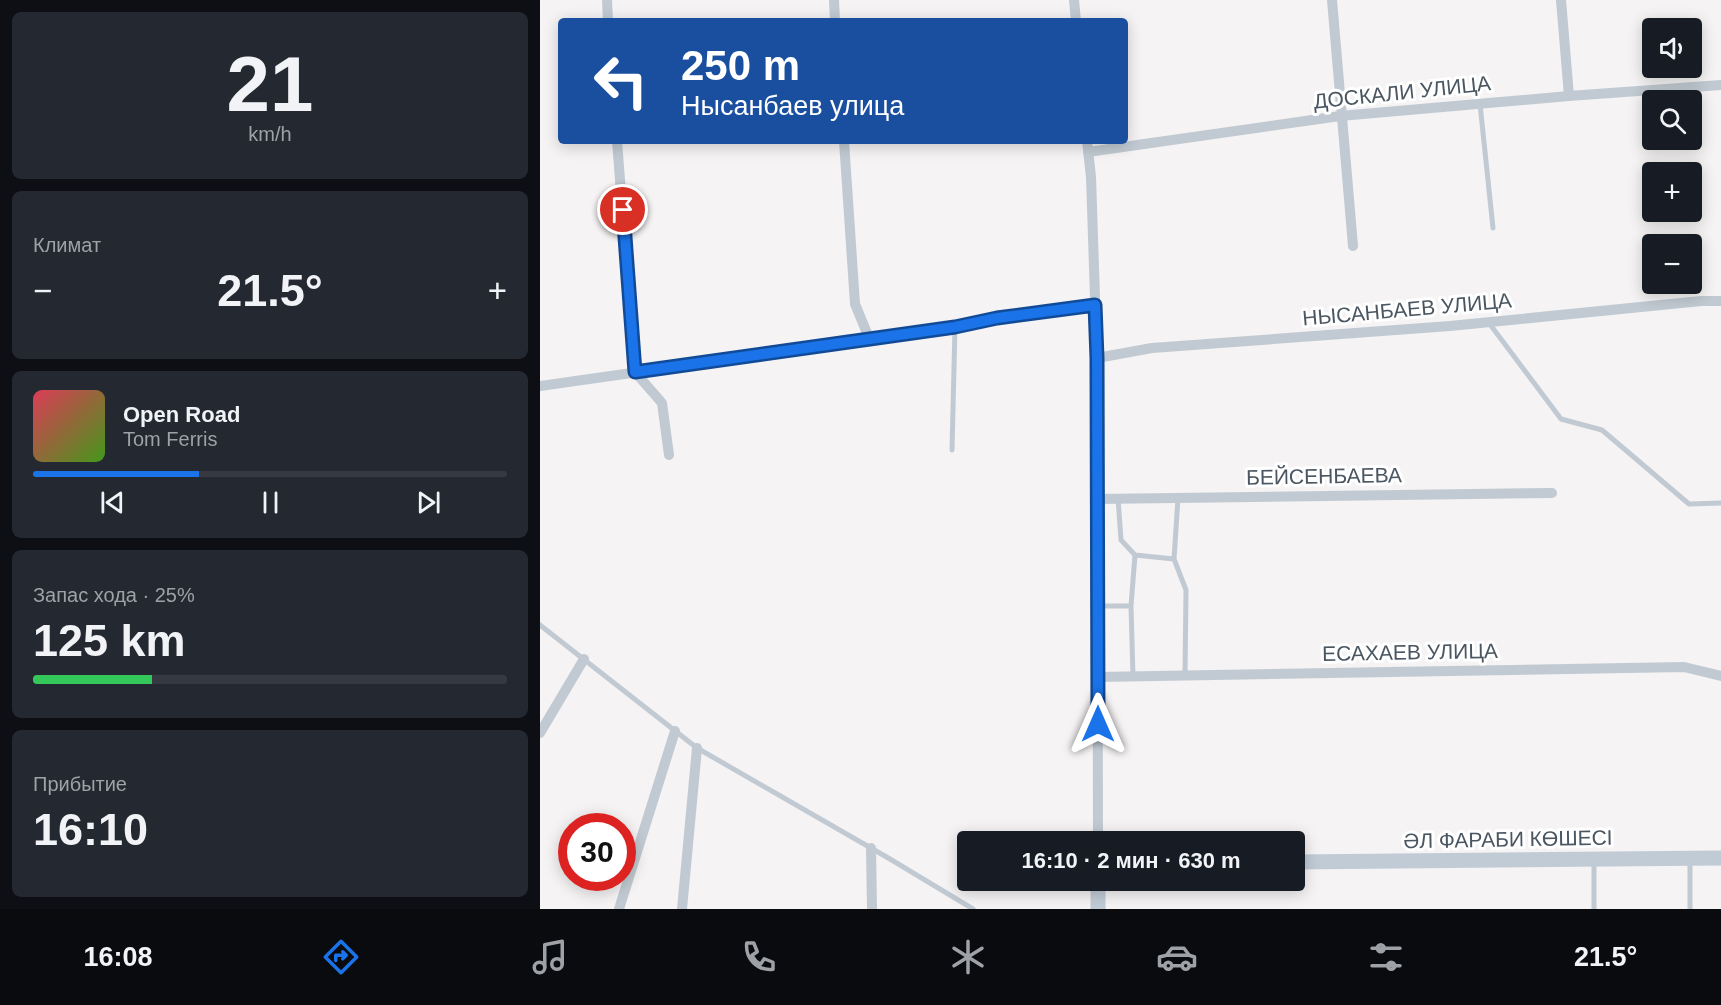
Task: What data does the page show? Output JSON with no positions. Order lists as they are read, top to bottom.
{
  "streets": {
    "street": [
      "ДОСКАЛИ УЛИЦА",
      "НЫСАНБАЕВ УЛИЦА",
      "БЕЙСЕНБАЕВА",
      "ЕСАХАЕВ УЛИЦА",
      "ӘЛ ФАРАБИ КӨШЕСІ"
    ]
  },
  "page": {
    "tile": [
      ["21", "km/h"],
      "Климат",
      ["Запас хода · 25%", "125 km"],
      ["Прибытие", "16:10"]
    ],
    "map_buttons": ["+", "−"],
    "turn": ["250 m", "Нысанбаев улица"],
    "heat": ["−", "21.5°", "+"],
    "song": ["Open Road", "Tom Ferris"],
    "limit": "30",
    "trip": "16:10 · 2 мин · 630 m",
    "tabs": ["16:08", "21.5°"]
  }
}
